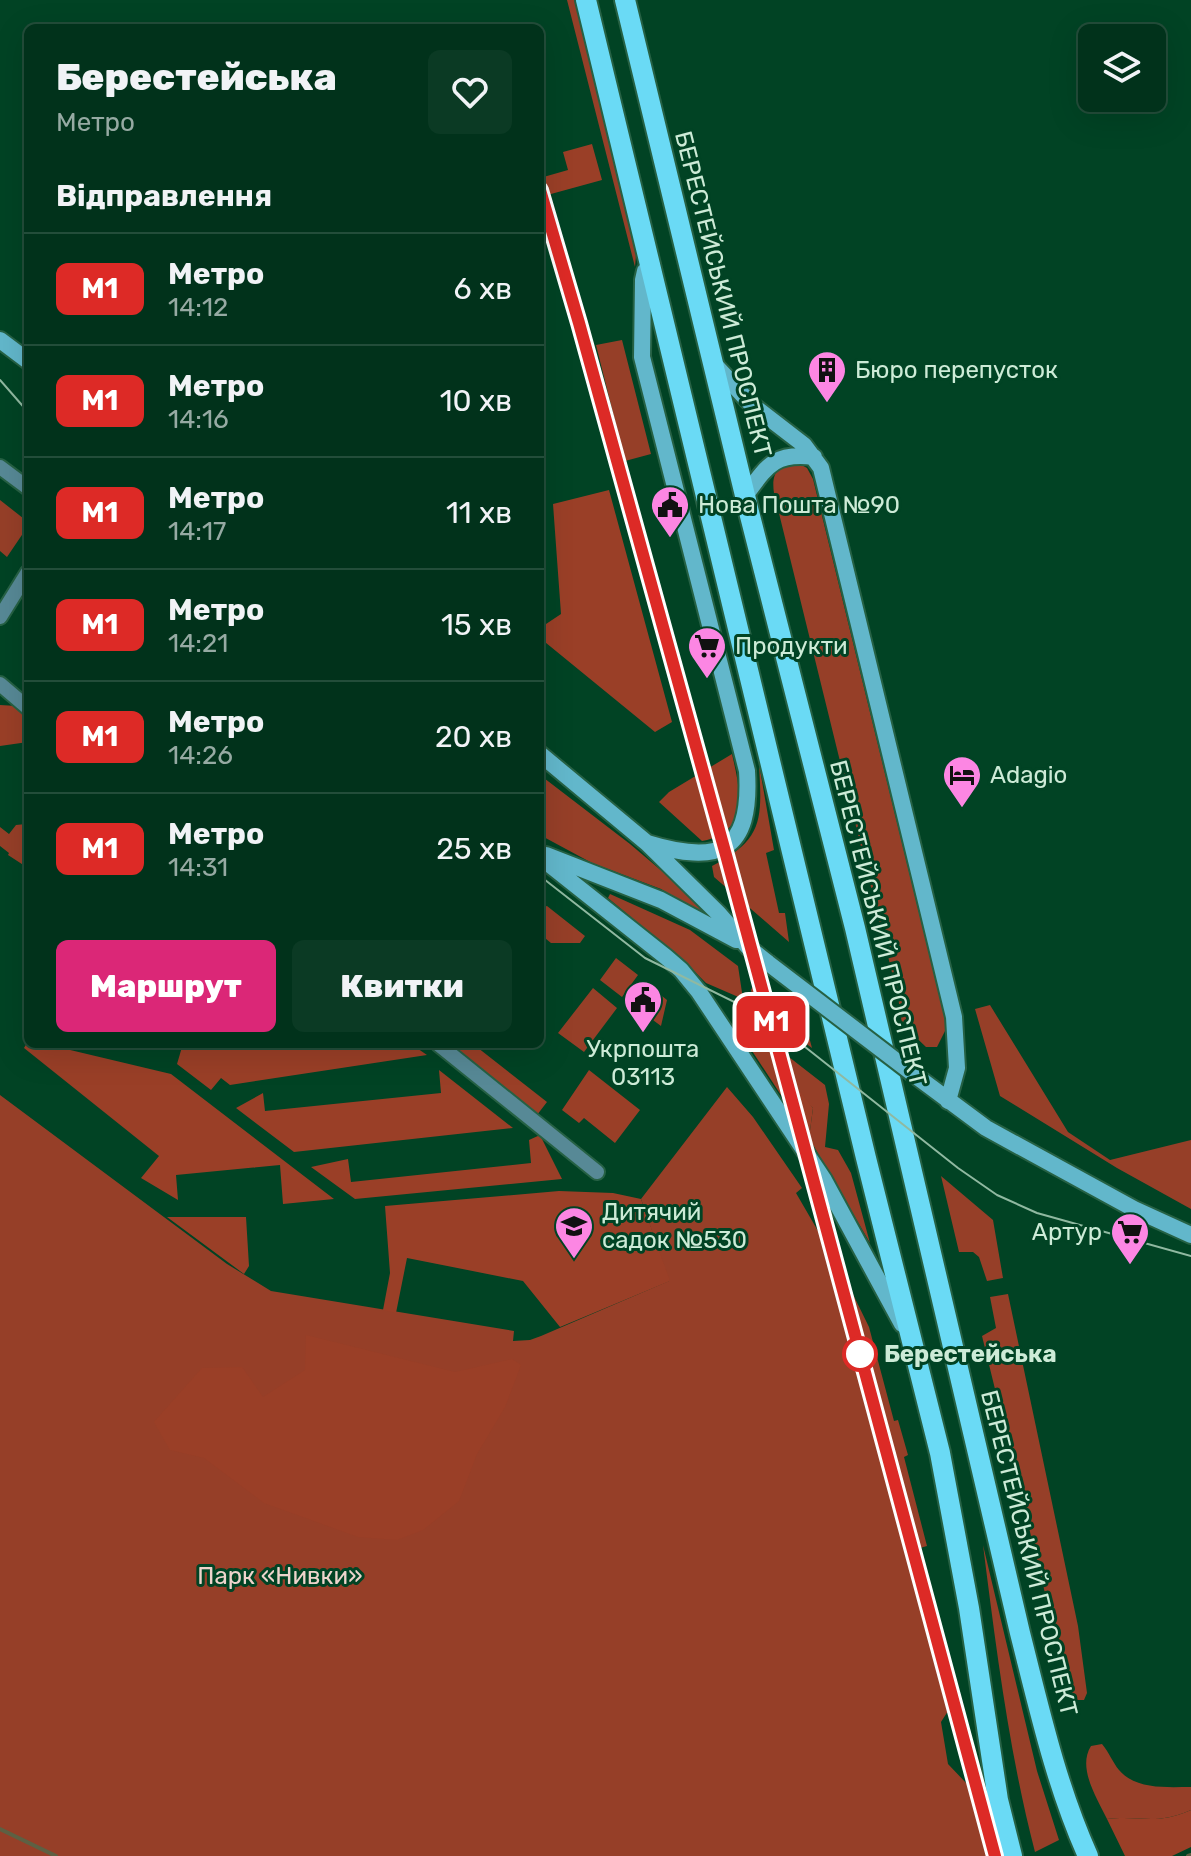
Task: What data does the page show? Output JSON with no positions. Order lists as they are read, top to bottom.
{
  "streets": {
    "main road": ["БЕРЕСТЕЙСЬКИЙ ПРОСПЕКТ"]
  },
  "parks": ["Парк «Нивки»"],
  "places": {
    "building": ["Бюро перепусток"],
    "public building": ["Нова Пошта №90", "Укрпошта 03113"],
    "supermarket": ["Продукти", "Артур"],
    "hotel": ["Adagio"],
    "school or university": ["Дитячий садок №530"],
    "other": ["Берестейська"]
  },
  "lines": ["metro line M1"],
  "page": {
    "on_map": "M1",
    "heading": [
      ["Берестейська", "Метро"],
      "Відправлення"
    ],
    "list": [
      {
        "mark": "M1",
        "name": "Метро",
        "note": "14:12",
        "value": "6 хв"
      },
      {
        "mark": "M1",
        "name": "Метро",
        "note": "14:16",
        "value": "10 хв"
      },
      {
        "mark": "M1",
        "name": "Метро",
        "note": "14:17",
        "value": "11 хв"
      },
      {
        "mark": "M1",
        "name": "Метро",
        "note": "14:21",
        "value": "15 хв"
      },
      {
        "mark": "M1",
        "name": "Метро",
        "note": "14:26",
        "value": "20 хв"
      },
      {
        "mark": "M1",
        "name": "Метро",
        "note": "14:31",
        "value": "25 хв"
      }
    ],
    "buttons": ["Маршрут", "Квитки"]
  }
}
